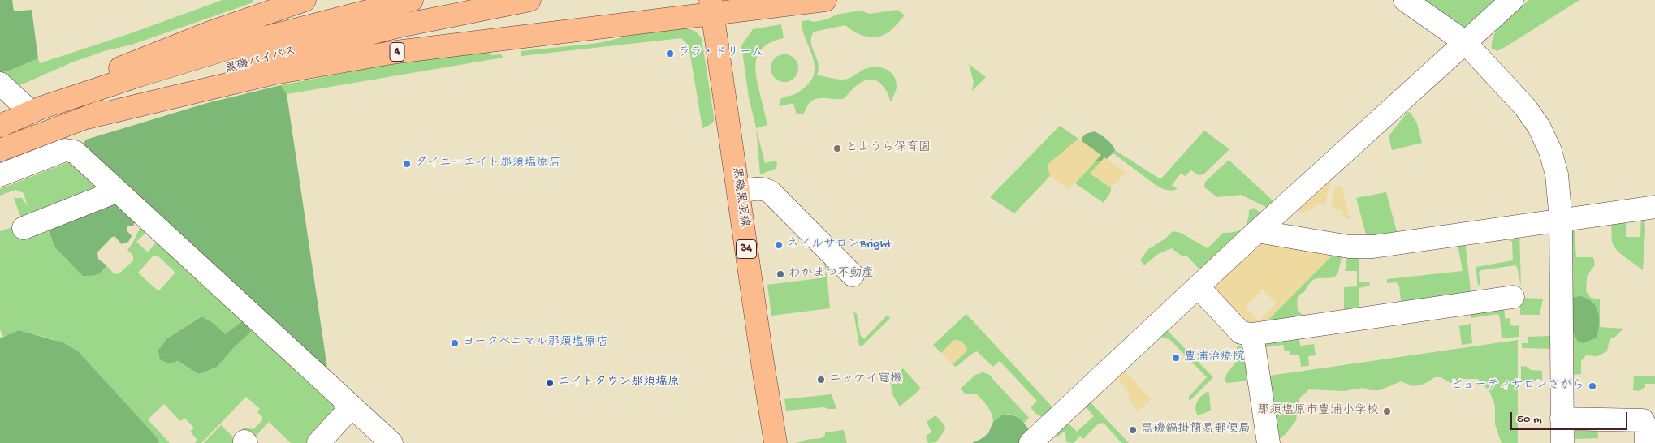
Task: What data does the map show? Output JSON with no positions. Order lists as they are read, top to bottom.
{
  "streets": {
    "main road": [
      "4",
      "黒磯バイパス",
      "黒磯黒羽線",
      "34"
    ]
  },
  "crossings": [
    ["4", "黒磯バイパス"],
    ["4", "黒磯黒羽線"]
  ],
  "places": [
    "ララ・ドリーム",
    "とようら保育園",
    "ダイユーエイト那須塩原店",
    "ネイルサロンBright",
    "わかまつ不動産",
    "ヨークベニマル那須塩原店",
    "豊浦治療院",
    "ニッケイ電機",
    "エイトタウン那須塩原",
    "ビューティサロンさがら",
    "那須塩原市豊浦小学校",
    "黒磯鍋掛簡易郵便局"
  ],
  "scale_bar": "50 m"
}
